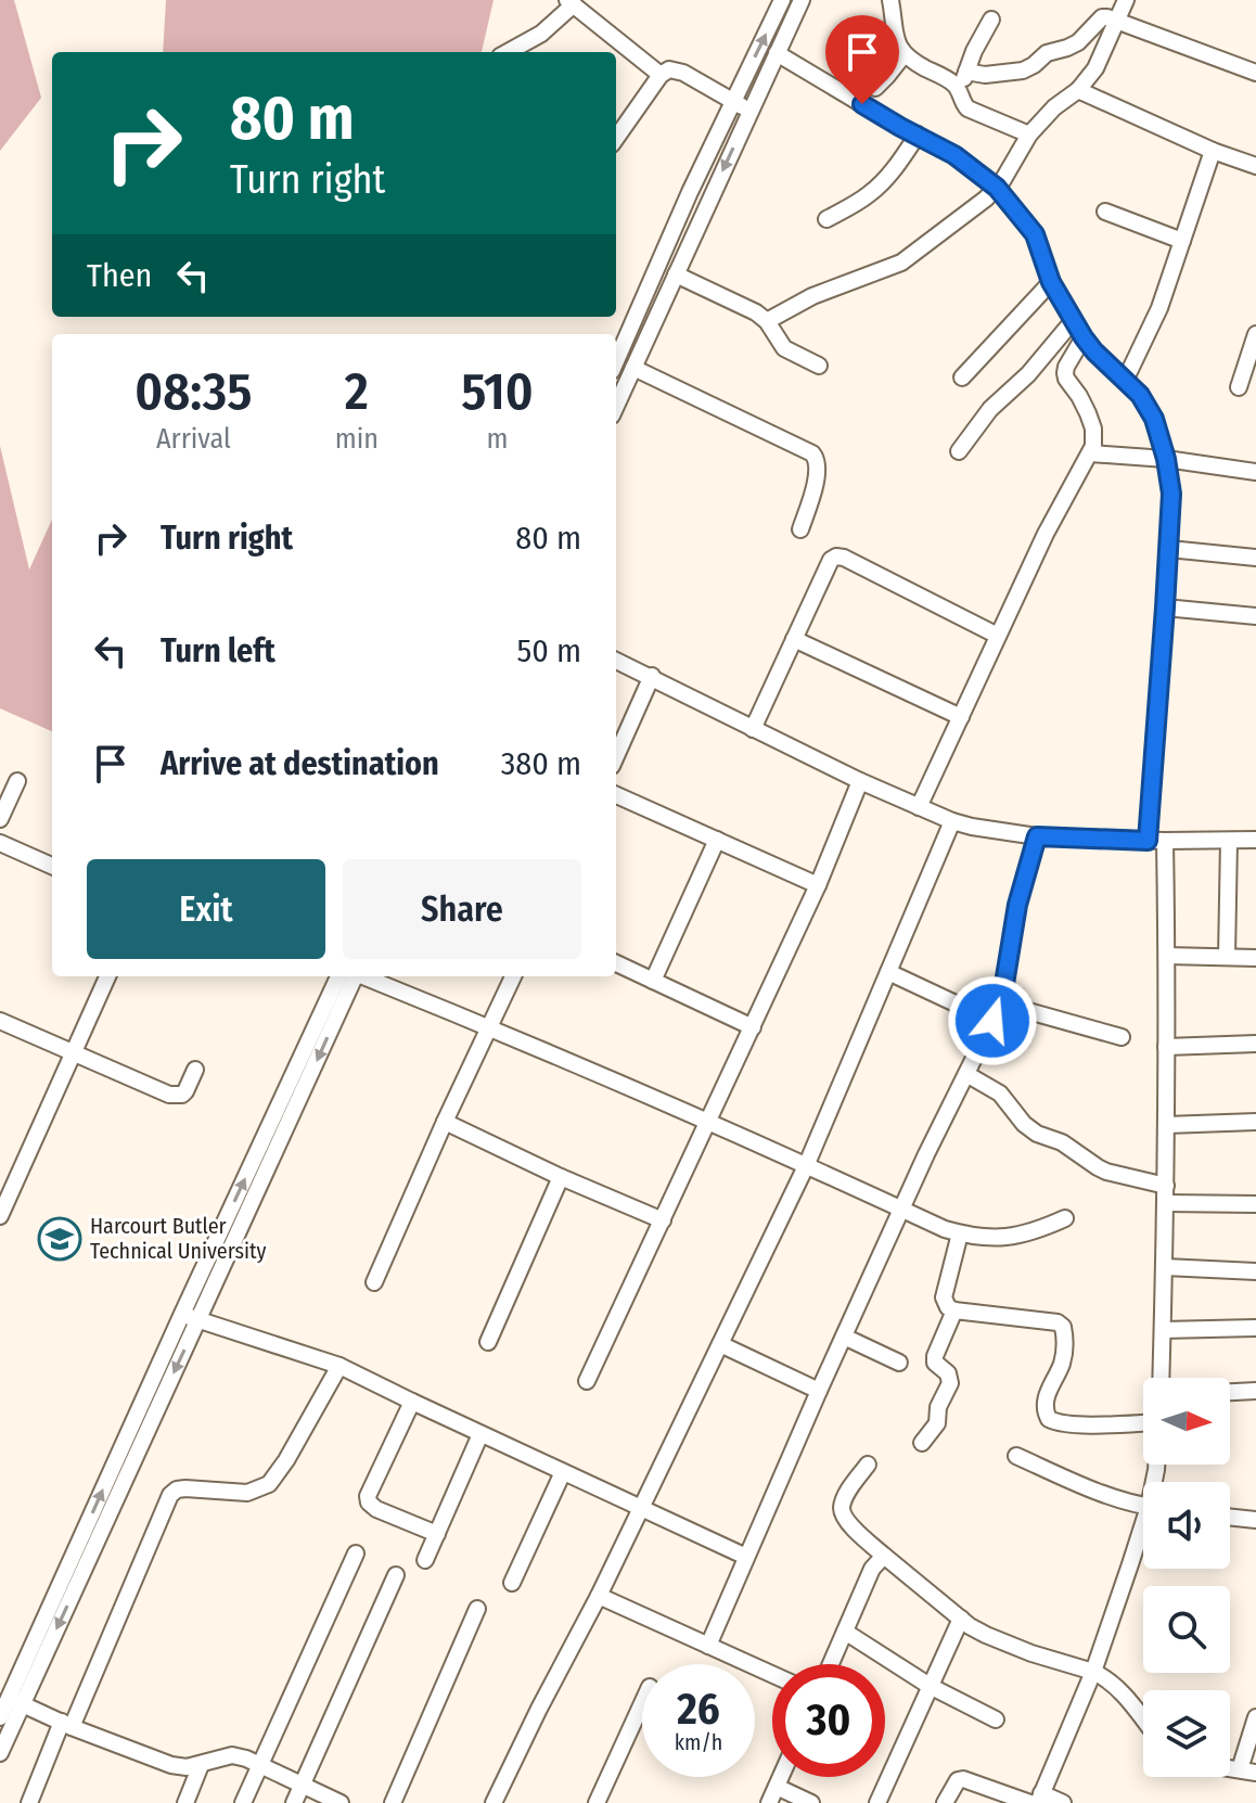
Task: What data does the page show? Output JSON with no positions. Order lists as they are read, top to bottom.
{
  "places": {
    "school or university": ["Harcourt Butler Technical University"]
  },
  "north": "right",
  "page": {
    "turn": ["80 m", "Turn right"],
    "then": "Then",
    "eta": [
      "08:35",
      "Arrival",
      "2",
      "min",
      "510",
      "m"
    ],
    "list": [
      {
        "name": "Turn right",
        "value": "80 m"
      },
      {
        "name": "Turn left",
        "value": "50 m"
      },
      {
        "name": "Arrive at destination",
        "value": "380 m"
      }
    ],
    "buttons": ["Exit", "Share"],
    "speed": "26 km/h",
    "limit": "30"
  }
}
